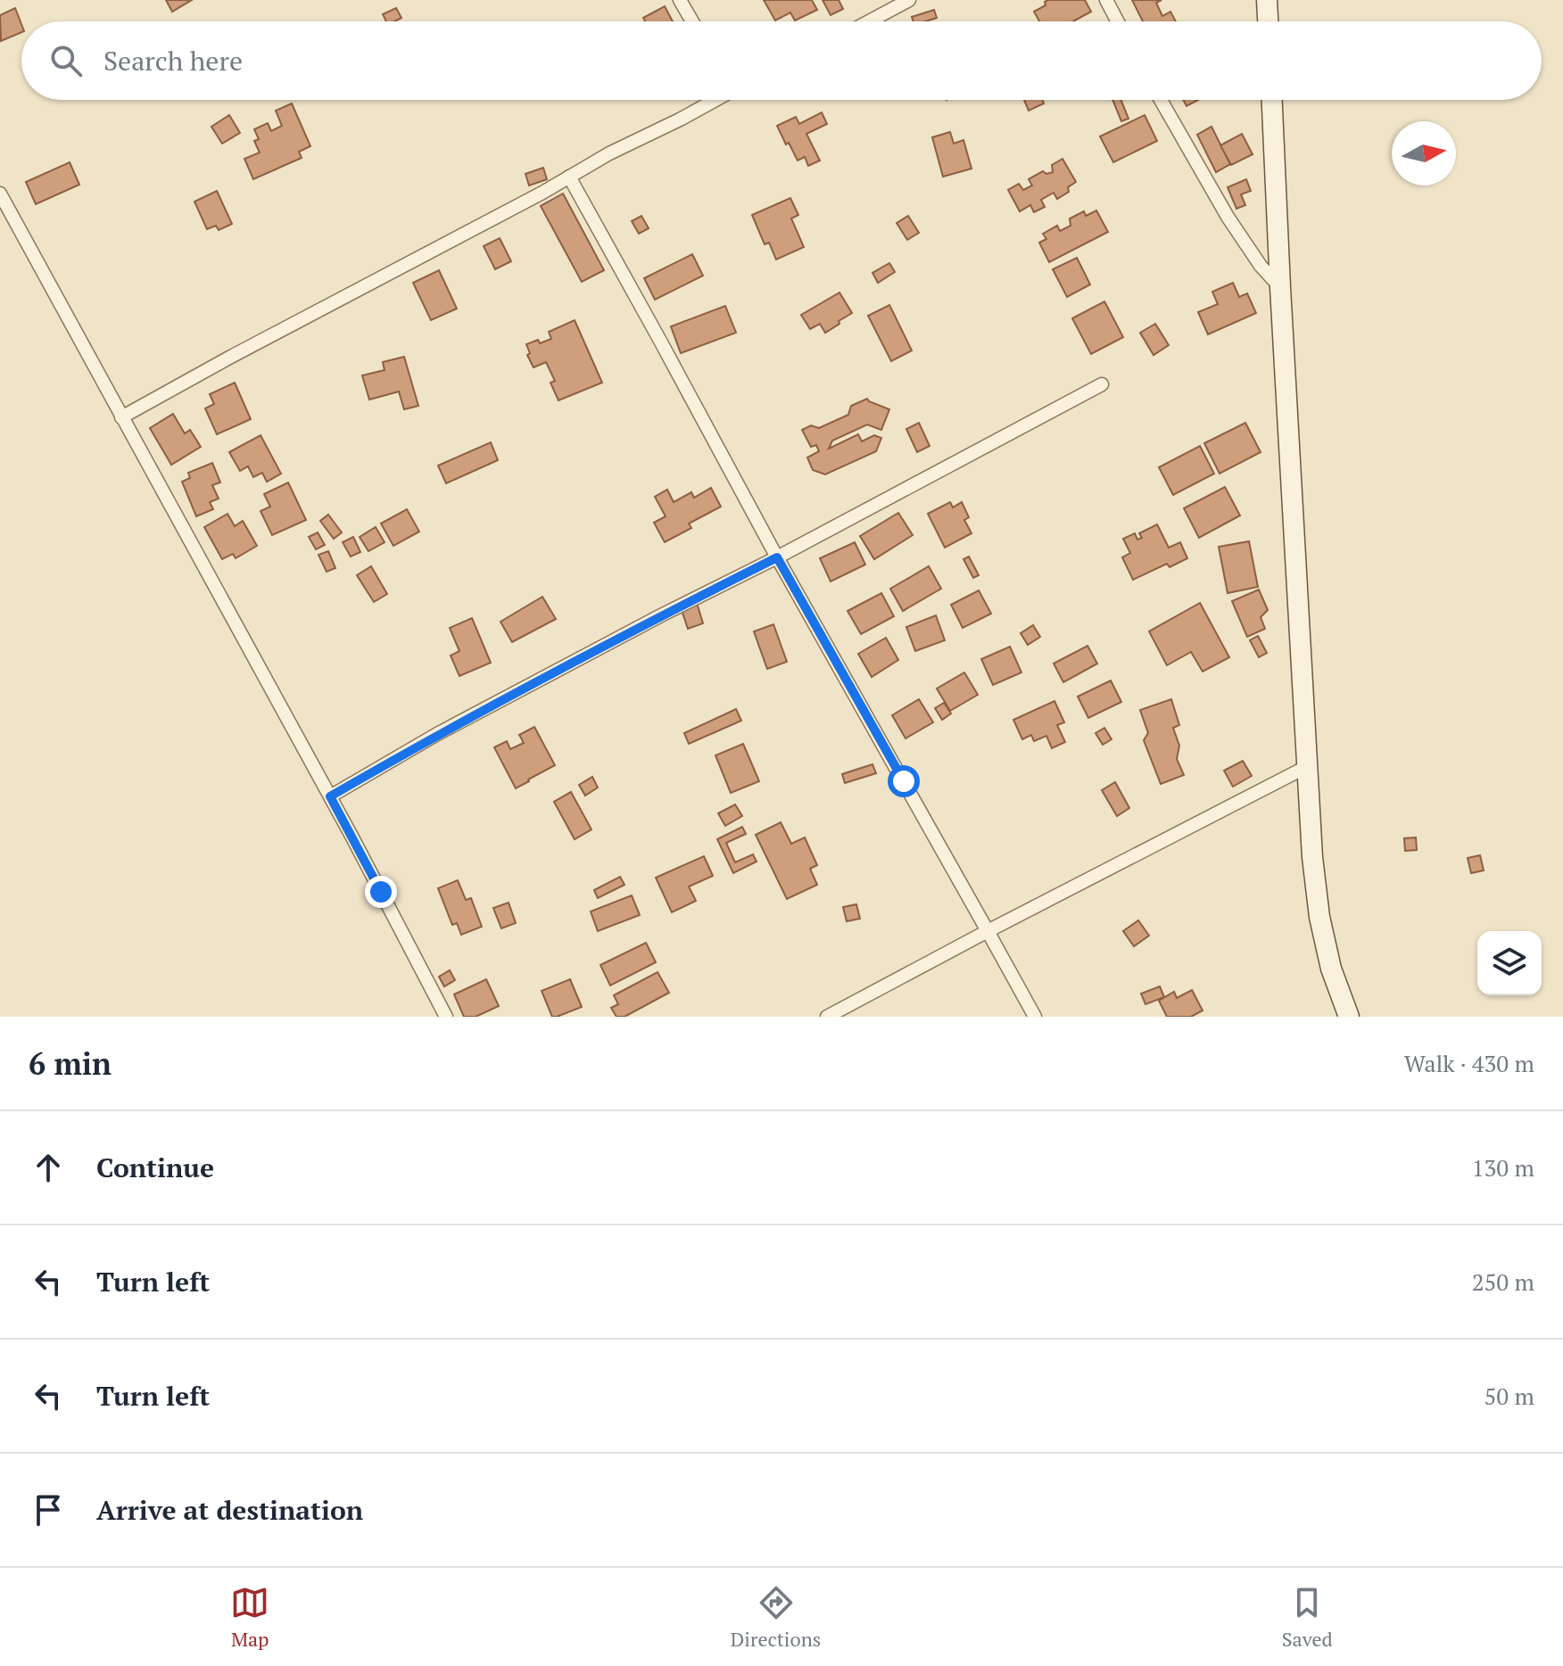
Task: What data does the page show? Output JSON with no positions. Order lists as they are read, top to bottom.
{
  "north": "right",
  "page": {
    "search": "Search here",
    "heading": ["6 min", "Walk · 430 m"],
    "list": [
      ["Continue", "130 m"],
      ["Turn left", "250 m"],
      ["Turn left", "50 m"],
      "Arrive at destination"
    ],
    "nav": ["Map", "Directions", "Saved"]
  }
}
